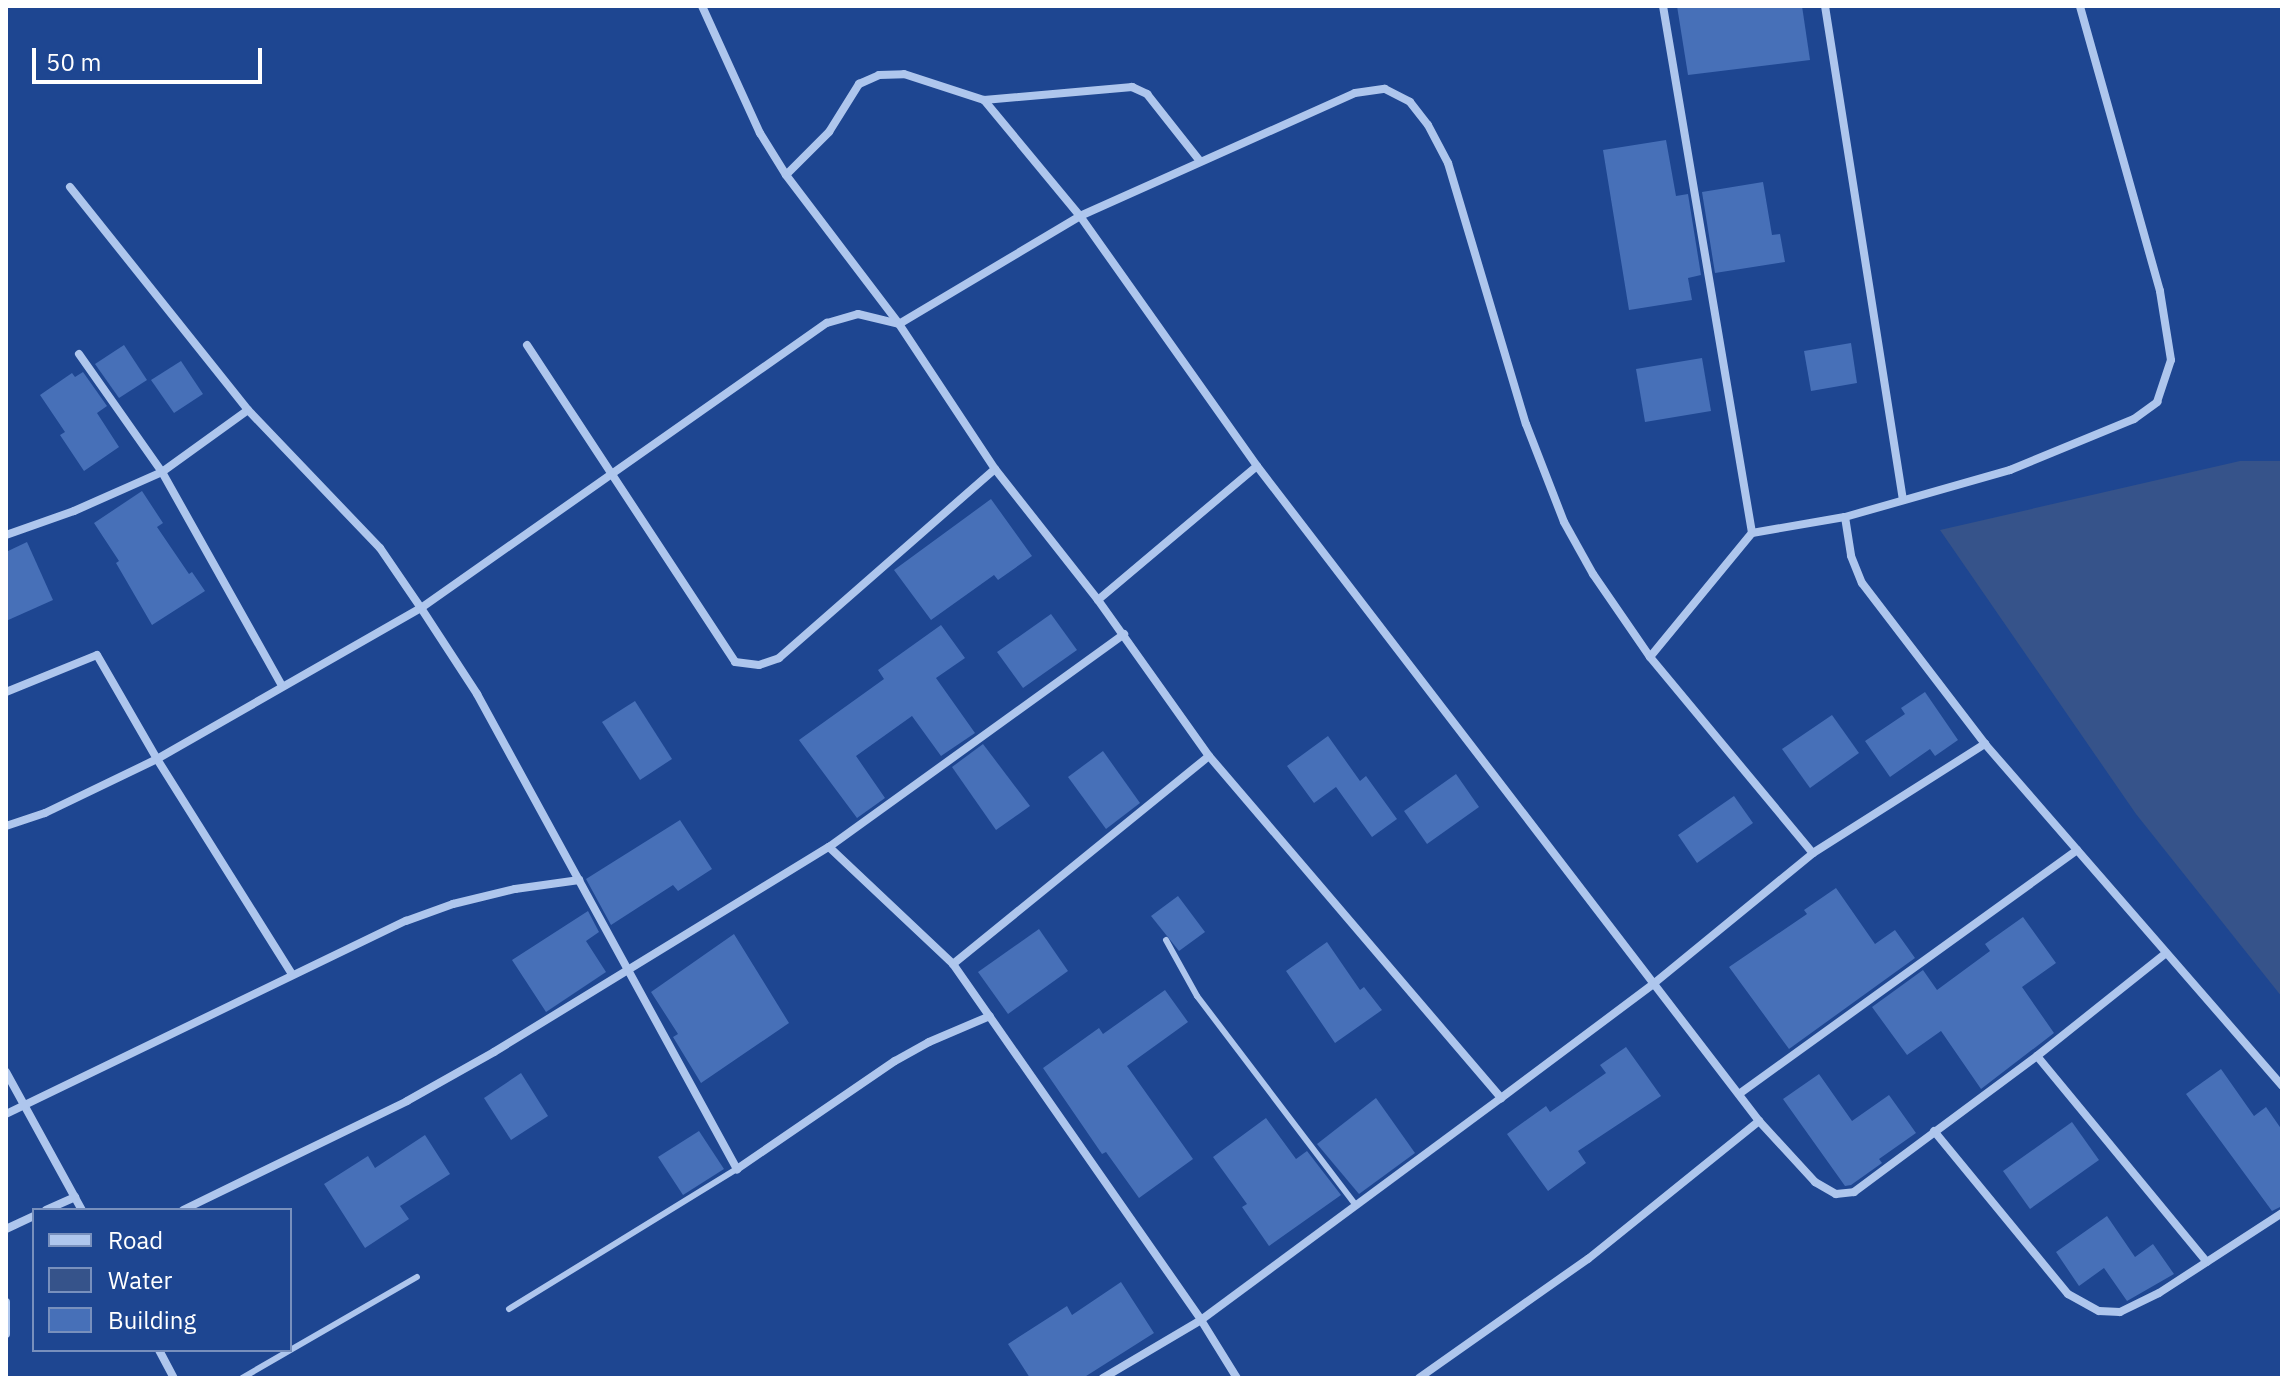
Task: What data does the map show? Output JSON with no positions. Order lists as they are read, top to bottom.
{
  "legend": ["Road", "Water", "Building"],
  "scale_bar": "50 m"
}
